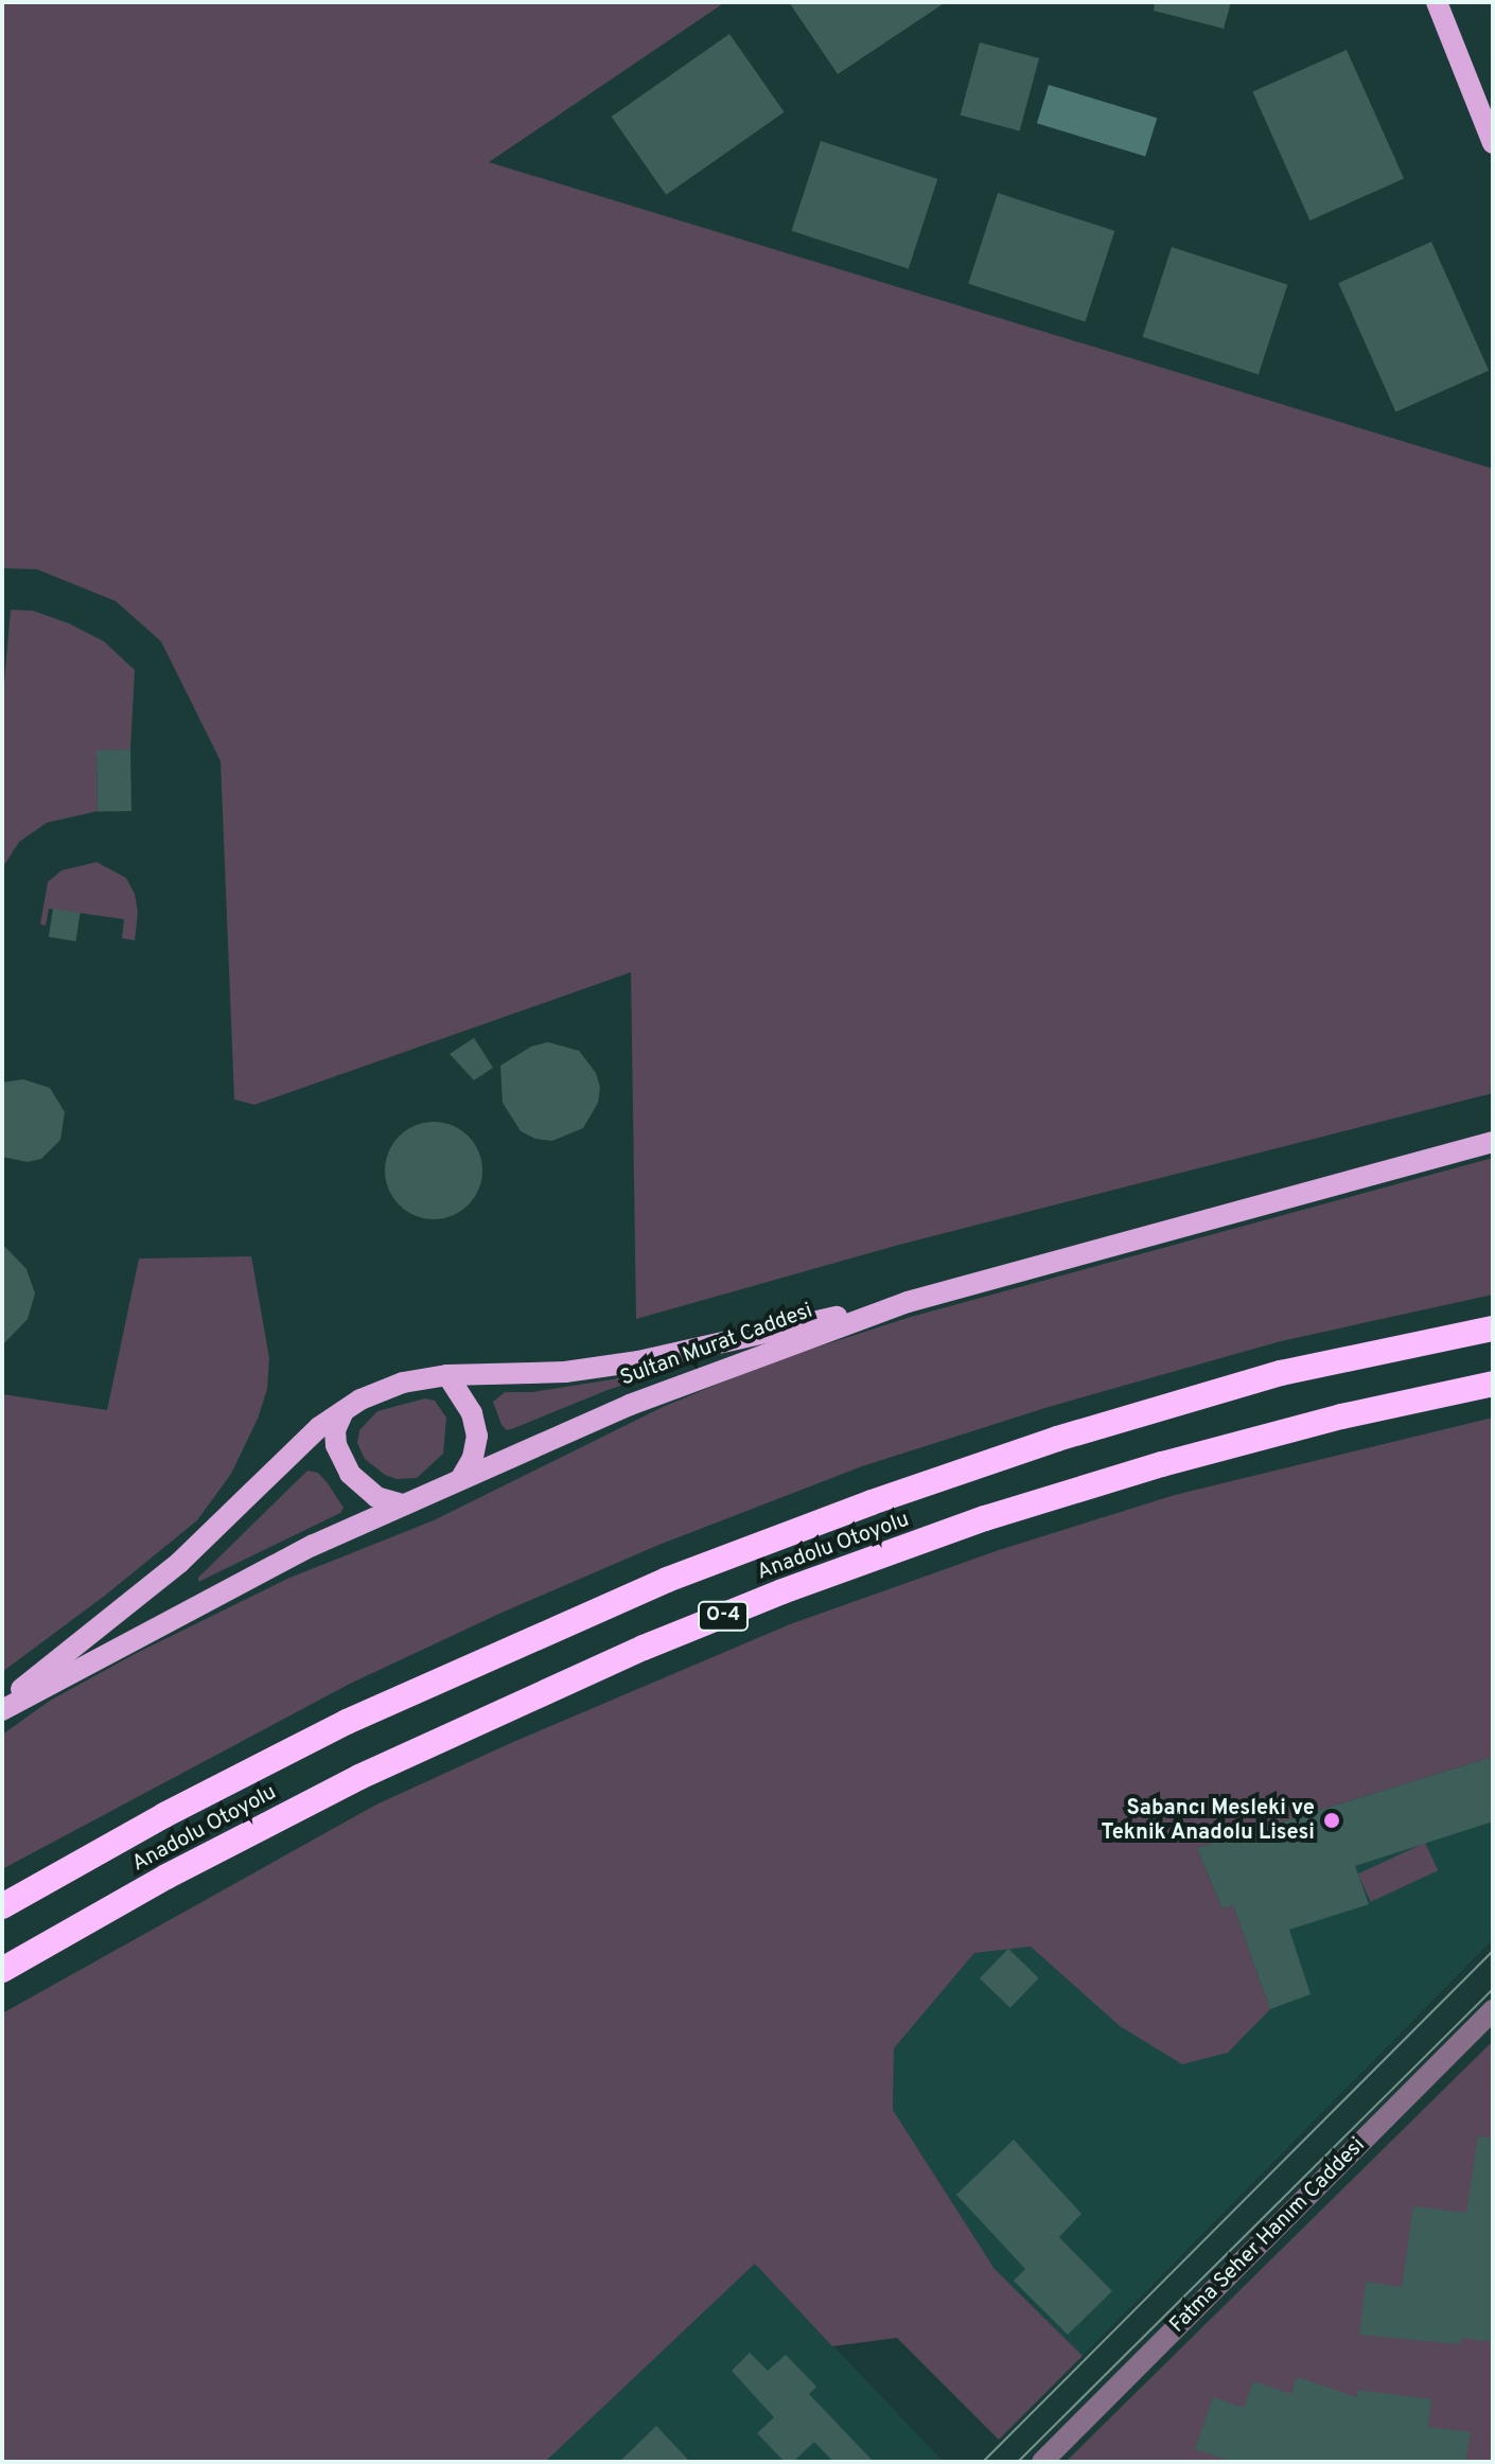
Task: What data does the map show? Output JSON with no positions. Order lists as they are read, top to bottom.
{
  "streets": {
    "highway": ["Anadolu Otoyolu", "O-4"],
    "main road": ["Sultan Murat Caddesi"],
    "street": ["Fatma Seher Hanım Caddesi"]
  },
  "places": ["Sabancı Mesleki ve Teknik Anadolu Lisesi"]
}
